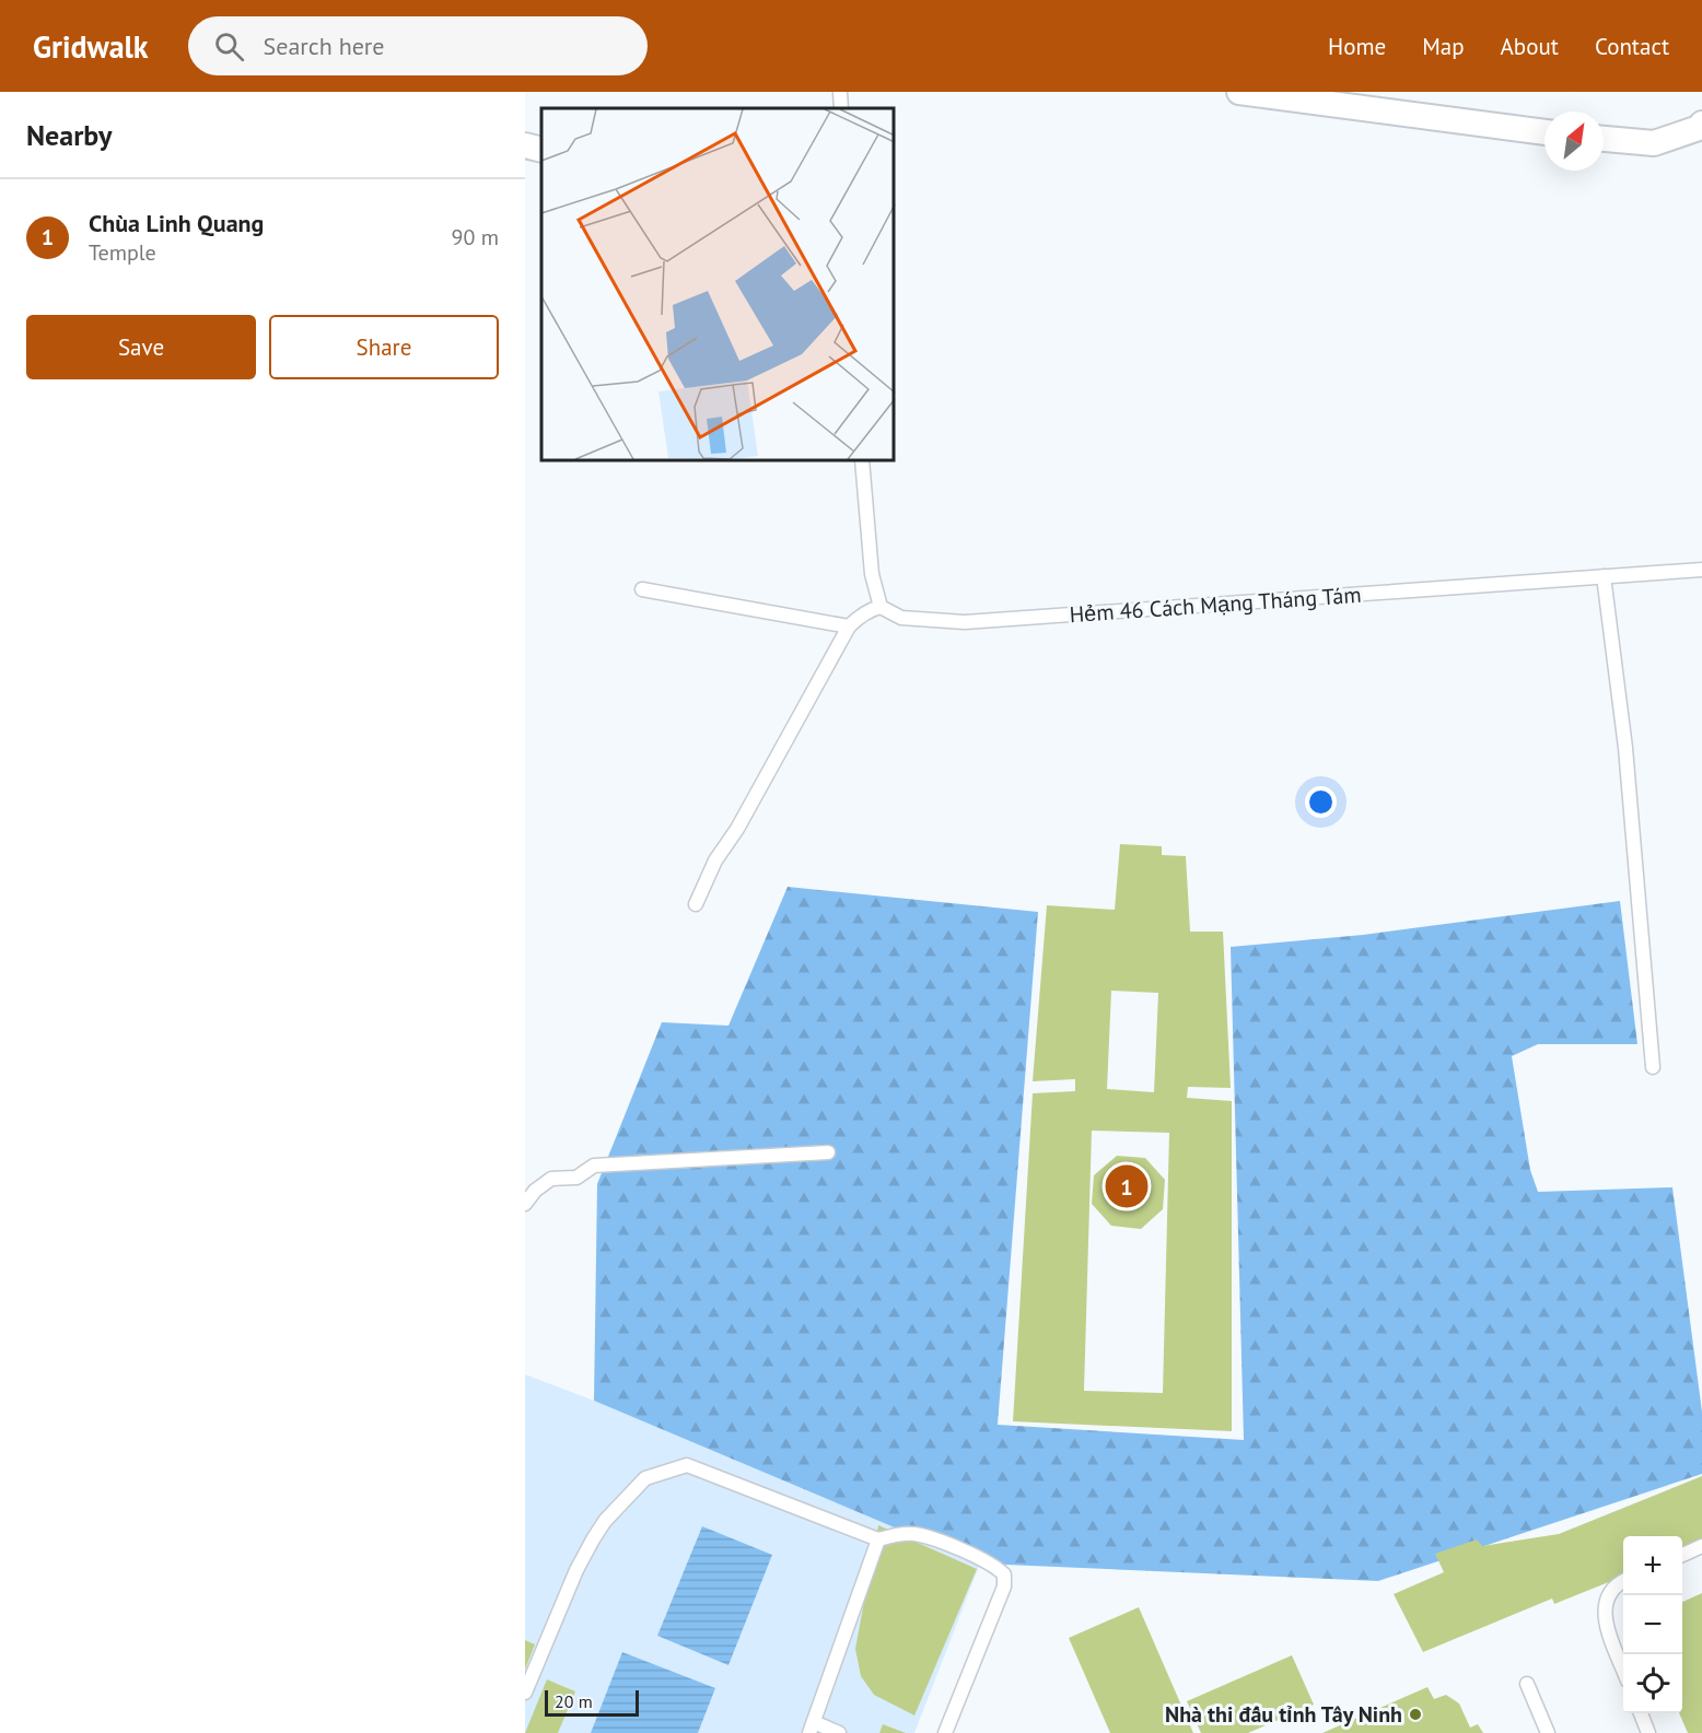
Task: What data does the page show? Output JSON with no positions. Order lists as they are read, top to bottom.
{
  "streets": {
    "lane": ["Hẻm 46 Cách Mạng Tháng Tám"]
  },
  "places": ["Nhà thi đấu tỉnh Tây Ninh"],
  "scale_bar": "20 m",
  "north": "top right",
  "page": {
    "header": "Gridwalk",
    "search": "Search here",
    "nav": [
      "Home",
      "Map",
      "About",
      "Contact"
    ],
    "heading": "Nearby",
    "list": [
      {
        "mark": "1",
        "name": "Chùa Linh Quang",
        "note": "Temple",
        "value": "90 m"
      }
    ],
    "buttons": ["Save", "Share"],
    "pins": "1",
    "map_buttons": ["+", "−"],
    "scale": "20 m"
  }
}
